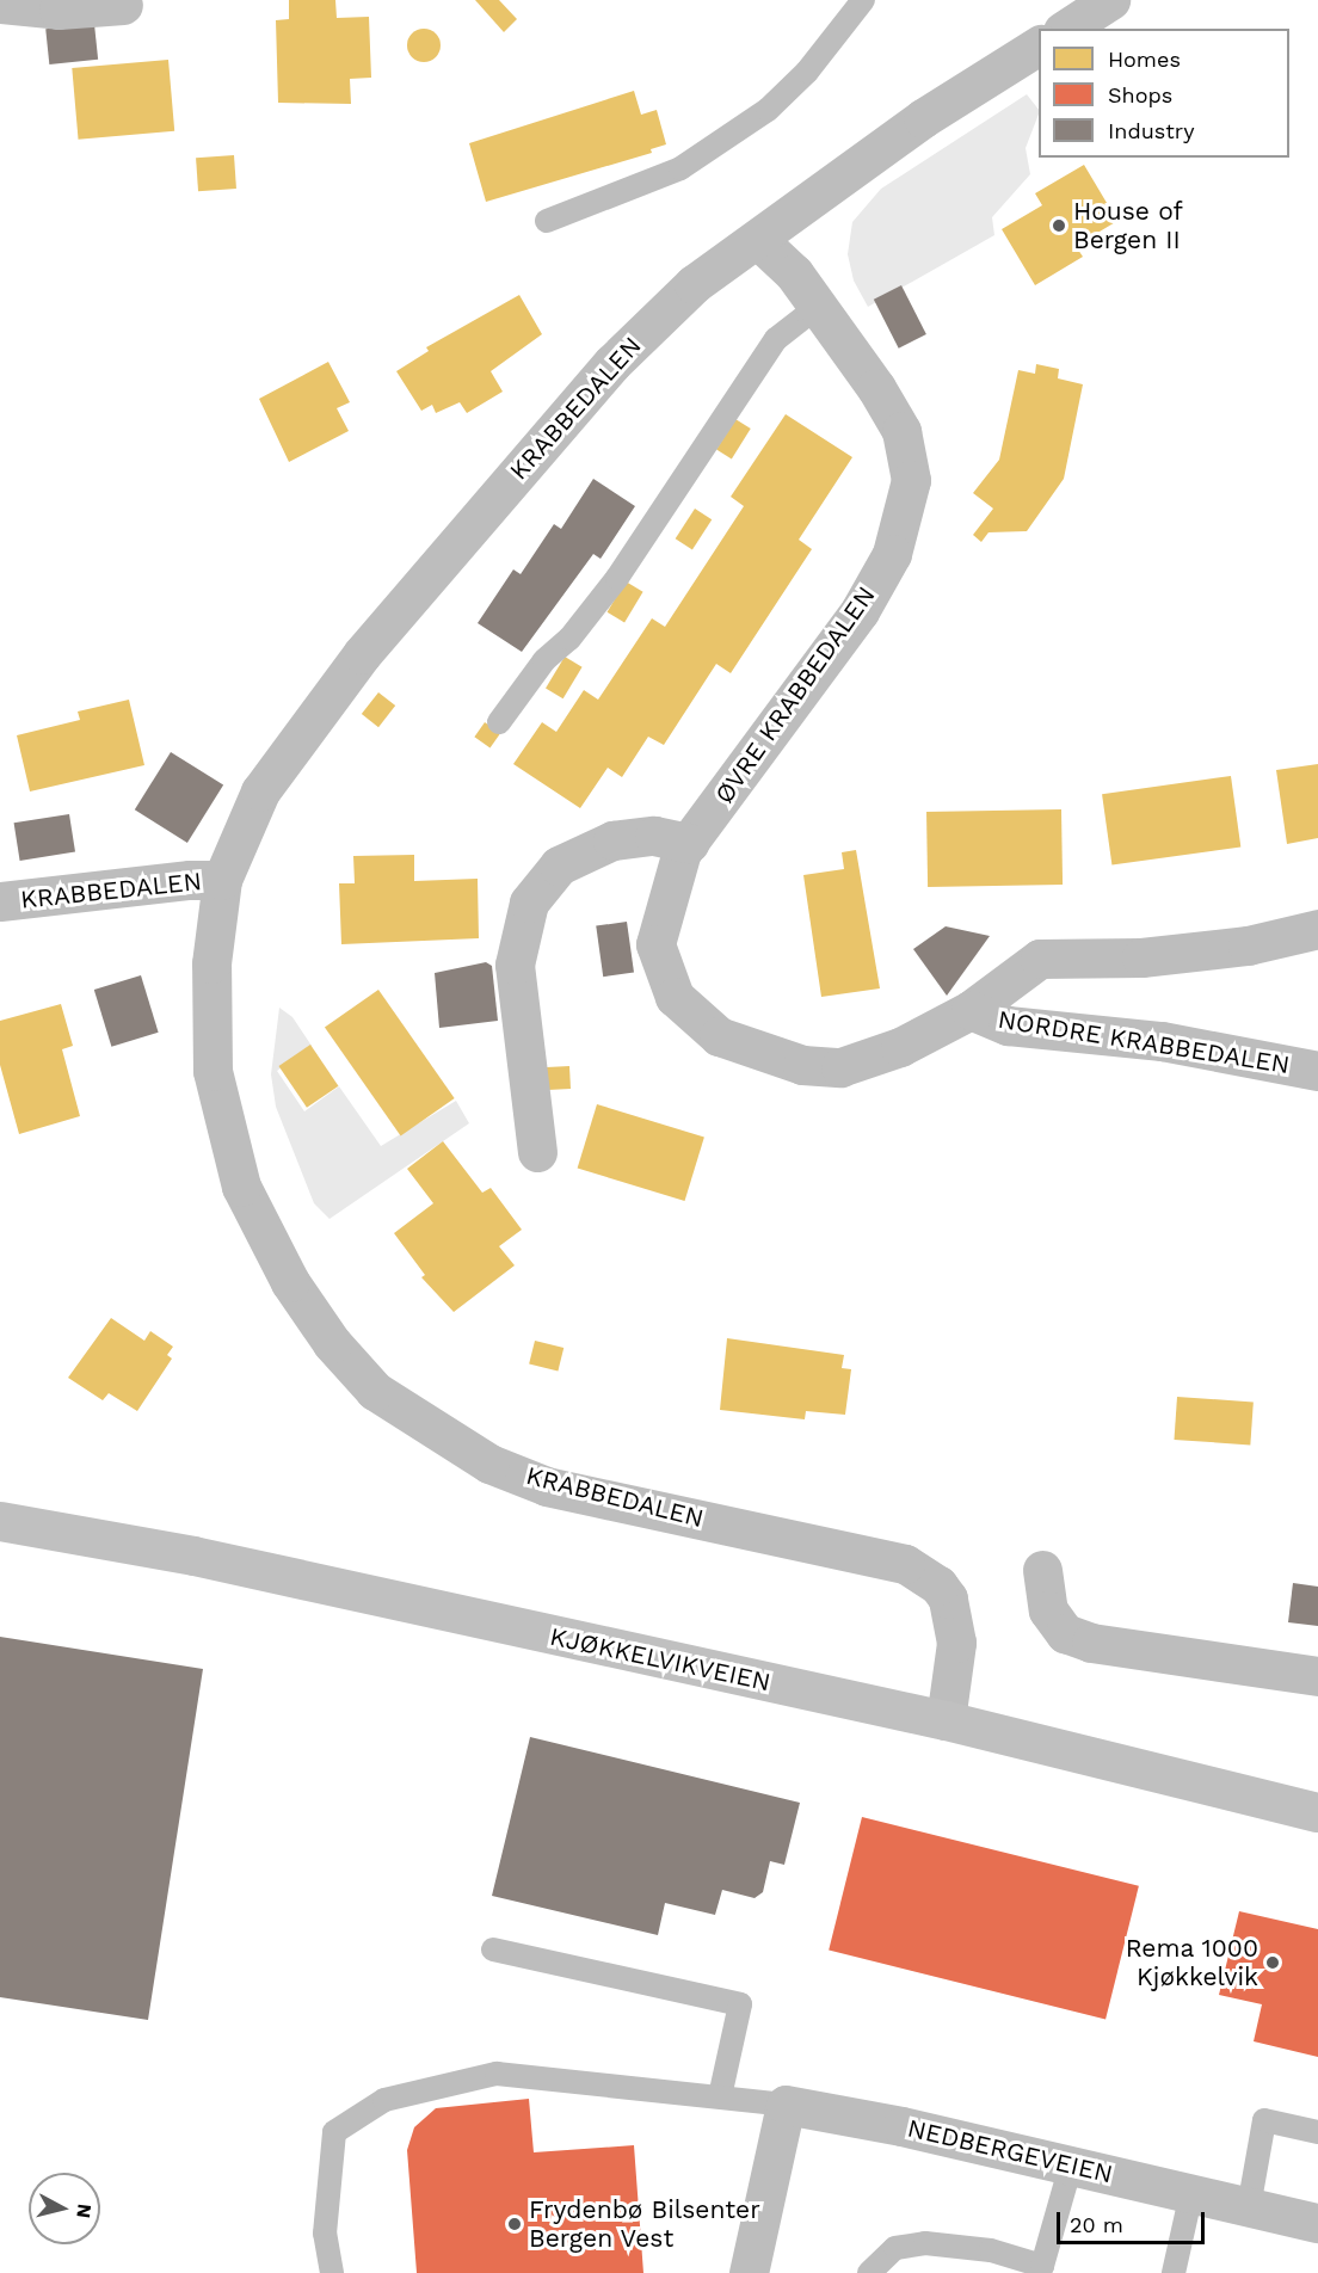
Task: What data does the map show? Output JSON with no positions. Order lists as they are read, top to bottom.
{
  "streets": {
    "main road": ["KJØKKELVIKVEIEN"],
    "street": [
      "KRABBEDALEN",
      "ØVRE KRABBEDALEN",
      "NORDRE KRABBEDALEN",
      "NEDBERGEVEIEN"
    ]
  },
  "crossings": [
    ["KRABBEDALEN", "ØVRE KRABBEDALEN"],
    ["KRABBEDALEN", "KJØKKELVIKVEIEN"],
    ["ØVRE KRABBEDALEN", "NORDRE KRABBEDALEN"]
  ],
  "places": ["House of Bergen II", "Rema 1000 Kjøkkelvik", "Frydenbø Bilsenter Bergen Vest"],
  "legend": ["Homes", "Shops", "Industry"],
  "scale_bar": "20 m",
  "north": "right"
}
